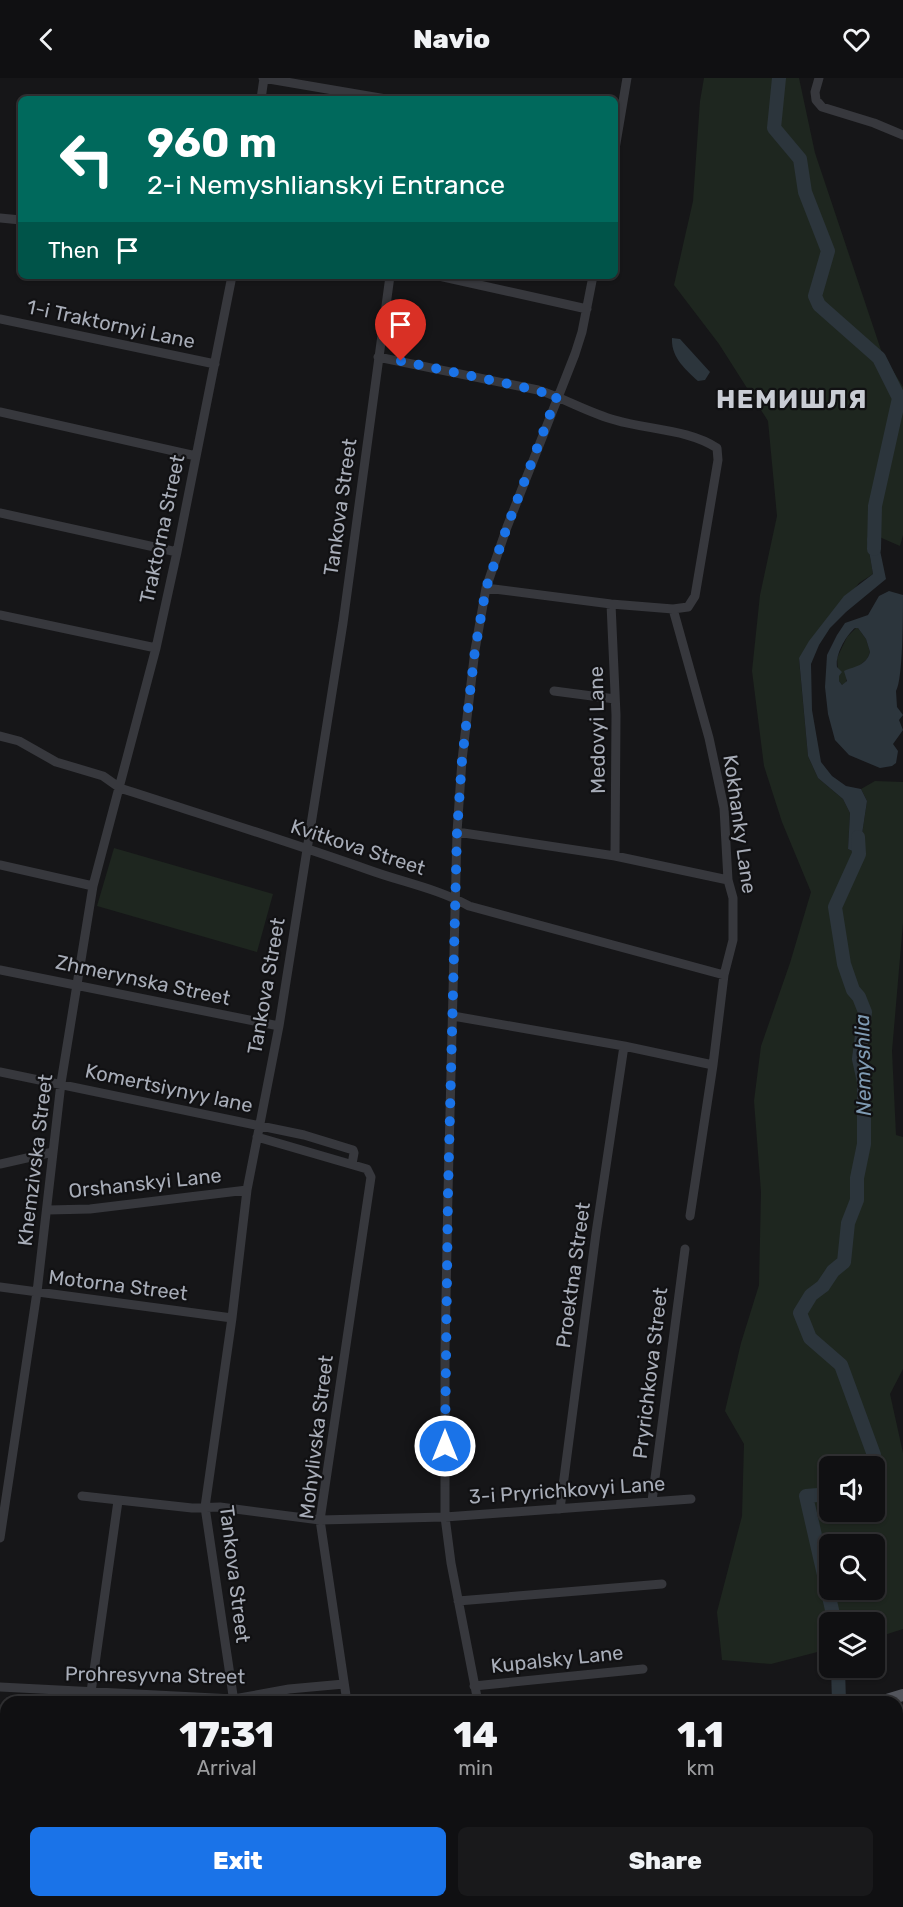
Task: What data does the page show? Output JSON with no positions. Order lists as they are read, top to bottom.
{
  "streets": {
    "street": [
      "1-i Traktornyi Lane",
      "Tankova Street",
      "Traktorna Street",
      "Medovyi Lane",
      "Kokhanky Lane",
      "Kvitkova Street",
      "Zhmerynska Street",
      "Komertsiynyy lane",
      "Khemzivska Street",
      "Orshanskyi Lane",
      "Proektna Street",
      "Motorna Street",
      "Pryrichkova Street",
      "Mohylivska Street",
      "3-i Pryrichkovyi Lane",
      "Kupalsky Lane",
      "Prohresyvna Street"
    ]
  },
  "crossings": [
    ["1-i Traktornyi Lane", "Traktorna Street"],
    ["Tankova Street", "Kvitkova Street"],
    ["Tankova Street", "Zhmerynska Street"],
    ["Tankova Street", "Komertsiynyy lane"],
    ["Tankova Street", "Orshanskyi Lane"],
    ["Tankova Street", "Motorna Street"],
    ["Tankova Street", "3-i Pryrichkovyi Lane"],
    ["Traktorna Street", "Kvitkova Street"],
    ["Traktorna Street", "Khemzivska Street"],
    ["Kokhanky Lane", "Kvitkova Street"],
    ["Kvitkova Street", "Khemzivska Street"],
    ["Zhmerynska Street", "Khemzivska Street"],
    ["Komertsiynyy lane", "Khemzivska Street"],
    ["Komertsiynyy lane", "Mohylivska Street"],
    ["Khemzivska Street", "Orshanskyi Lane"],
    ["Khemzivska Street", "Motorna Street"],
    ["Proektna Street", "3-i Pryrichkovyi Lane"],
    ["Pryrichkova Street", "3-i Pryrichkovyi Lane"],
    ["Mohylivska Street", "3-i Pryrichkovyi Lane"],
    ["Mohylivska Street", "Prohresyvna Street"]
  ],
  "districts": ["НЕМИШЛЯ"],
  "water": ["Nemyshlia"],
  "page": {
    "header": "Navio",
    "turn": ["960 m", "2-i Nemyshlianskyi Entrance"],
    "then": "Then",
    "eta": [
      "17:31",
      "Arrival",
      "14",
      "min",
      "1.1",
      "km"
    ],
    "buttons": ["Exit", "Share"]
  }
}
